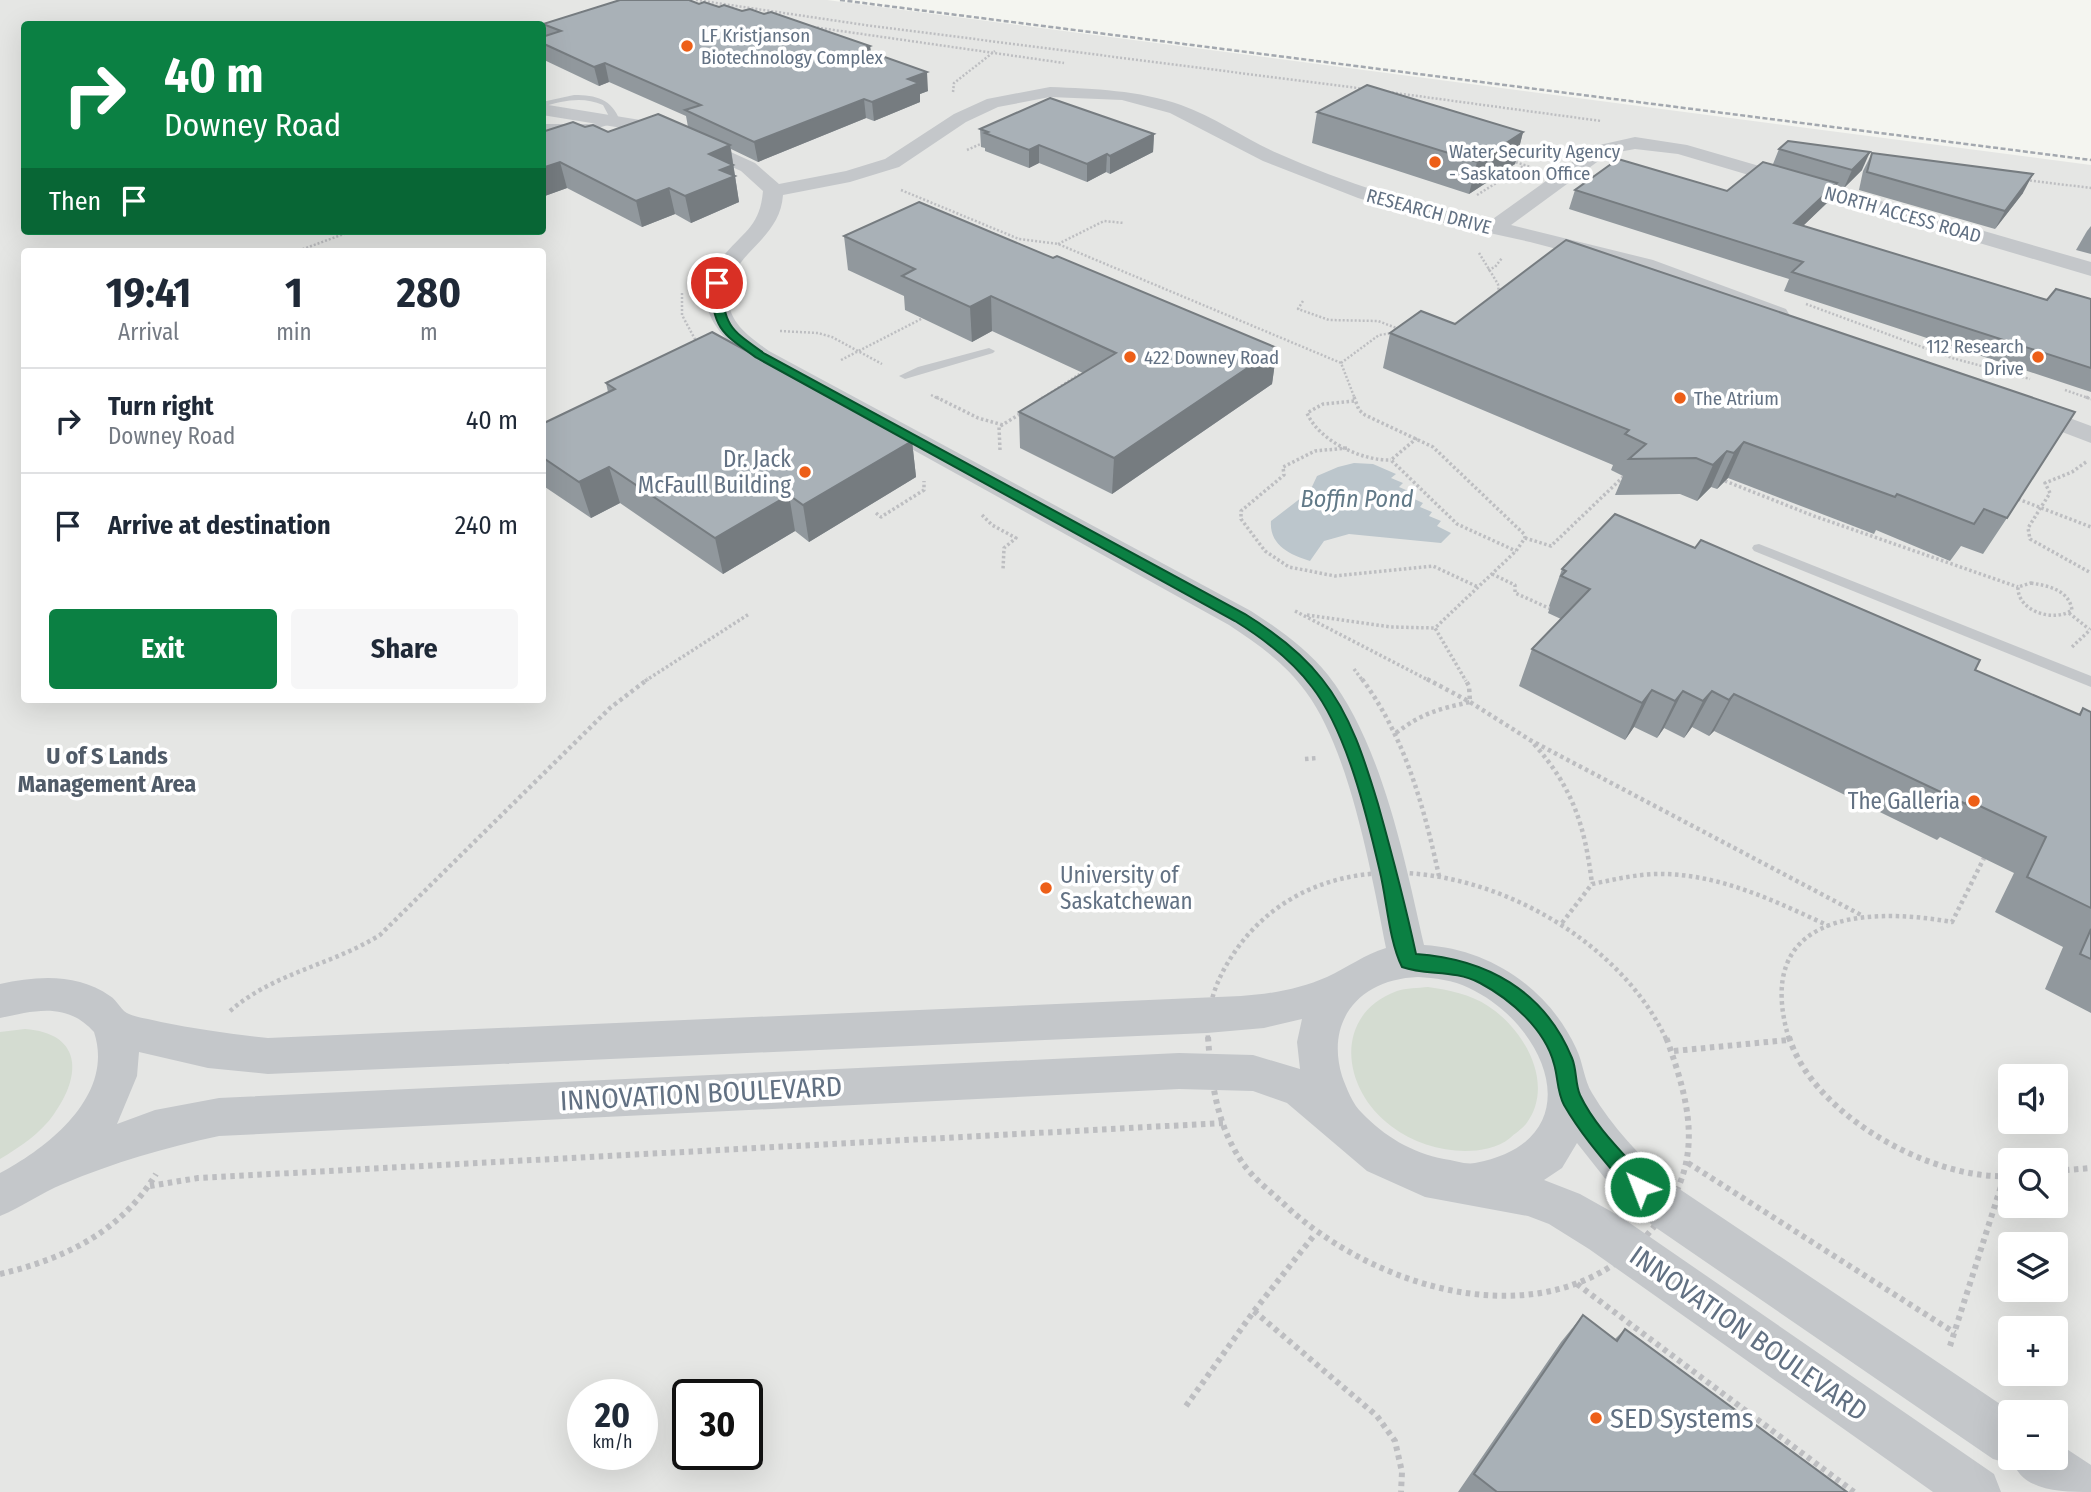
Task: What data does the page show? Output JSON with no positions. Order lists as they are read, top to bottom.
{
  "streets": {
    "street": ["RESEARCH DRIVE", "NORTH ACCESS ROAD", "INNOVATION BOULEVARD"]
  },
  "crossings": [
    ["RESEARCH DRIVE", "NORTH ACCESS ROAD"]
  ],
  "districts": ["U of S Lands Management Area"],
  "water": ["Boffin Pond"],
  "places": [
    "LF Kristjanson Biotechnology Complex",
    "Water Security Agency - Saskatoon Office",
    "422 Downey Road",
    "112 Research Drive",
    "The Atrium",
    "Dr. Jack McFaull Building",
    "The Galleria",
    "University of Saskatchewan",
    "SED Systems"
  ],
  "page": {
    "turn": ["40 m", "Downey Road"],
    "then": "Then",
    "eta": [
      "19:41",
      "Arrival",
      "1",
      "min",
      "280",
      "m"
    ],
    "list": [
      {
        "name": "Turn right",
        "note": "Downey Road",
        "value": "40 m"
      },
      {
        "name": "Arrive at destination",
        "value": "240 m"
      }
    ],
    "buttons": ["Exit", "Share"],
    "map_buttons": ["+", "−"],
    "speed": "20 km/h",
    "limit": "30"
  }
}
